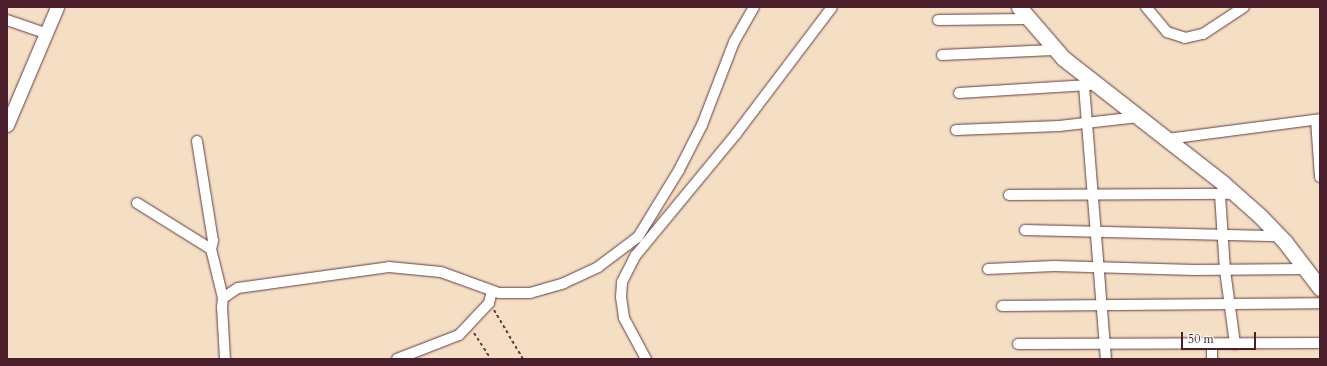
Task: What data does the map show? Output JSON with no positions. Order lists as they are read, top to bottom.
{
  "scale_bar": "50 m"
}
